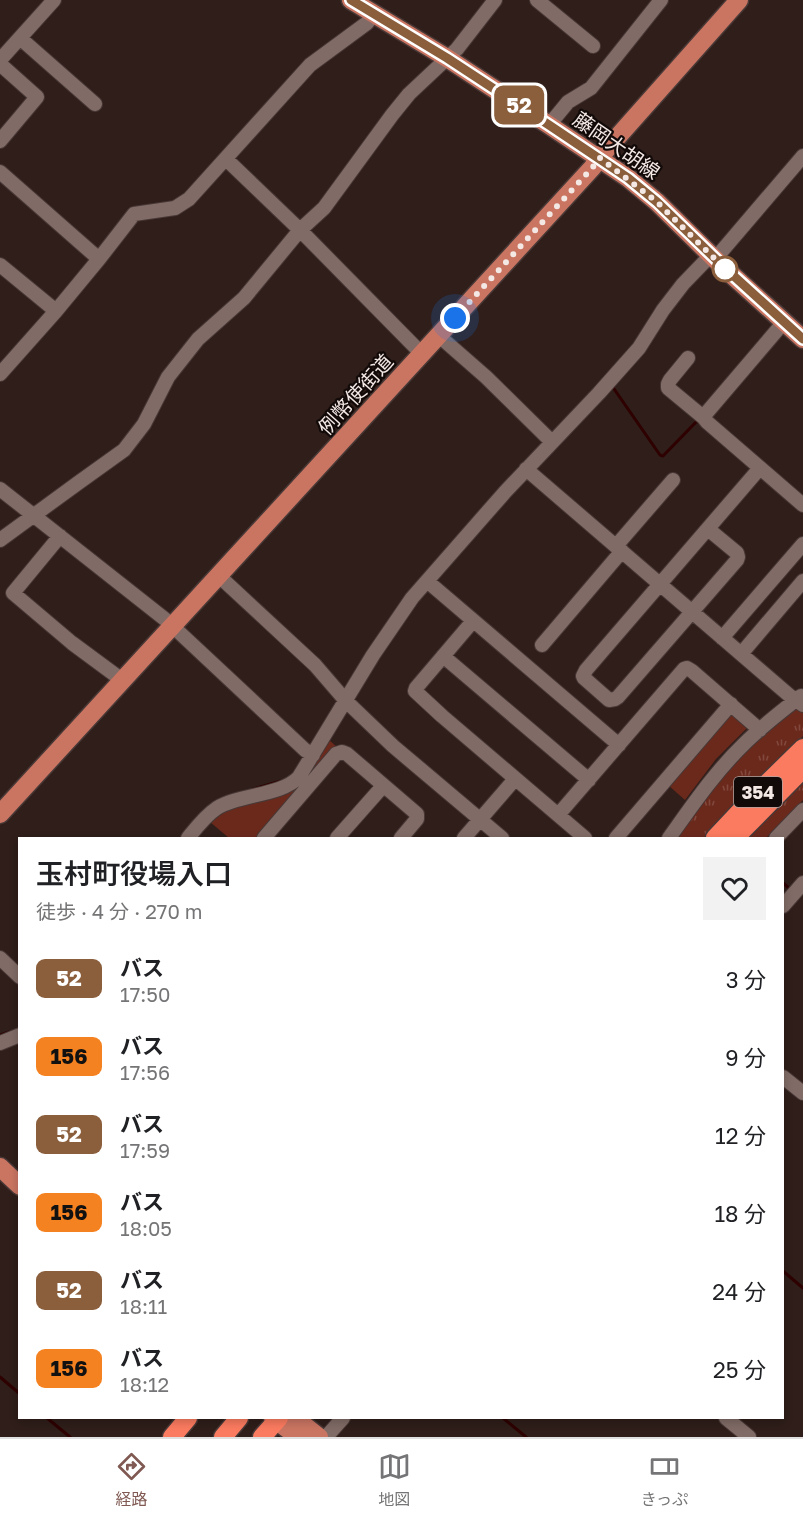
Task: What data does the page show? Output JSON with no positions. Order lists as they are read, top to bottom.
{
  "streets": {
    "highway": ["354"],
    "main road": ["藤岡大胡線", "例幣使街道"]
  },
  "crossings": [
    ["藤岡大胡線", "例幣使街道"]
  ],
  "lines": ["bus line 52"],
  "page": {
    "on_map": "52",
    "heading": ["玉村町役場入口", "徒歩 · 4 分 · 270 m"],
    "list": [
      {
        "mark": "52",
        "name": "バス",
        "note": "17:50",
        "value": "3 分"
      },
      {
        "mark": "156",
        "name": "バス",
        "note": "17:56",
        "value": "9 分"
      },
      {
        "mark": "52",
        "name": "バス",
        "note": "17:59",
        "value": "12 分"
      },
      {
        "mark": "156",
        "name": "バス",
        "note": "18:05",
        "value": "18 分"
      },
      {
        "mark": "52",
        "name": "バス",
        "note": "18:11",
        "value": "24 分"
      },
      {
        "mark": "156",
        "name": "バス",
        "note": "18:12",
        "value": "25 分"
      }
    ],
    "tabs": ["経路", "地図", "きっぷ"]
  }
}
